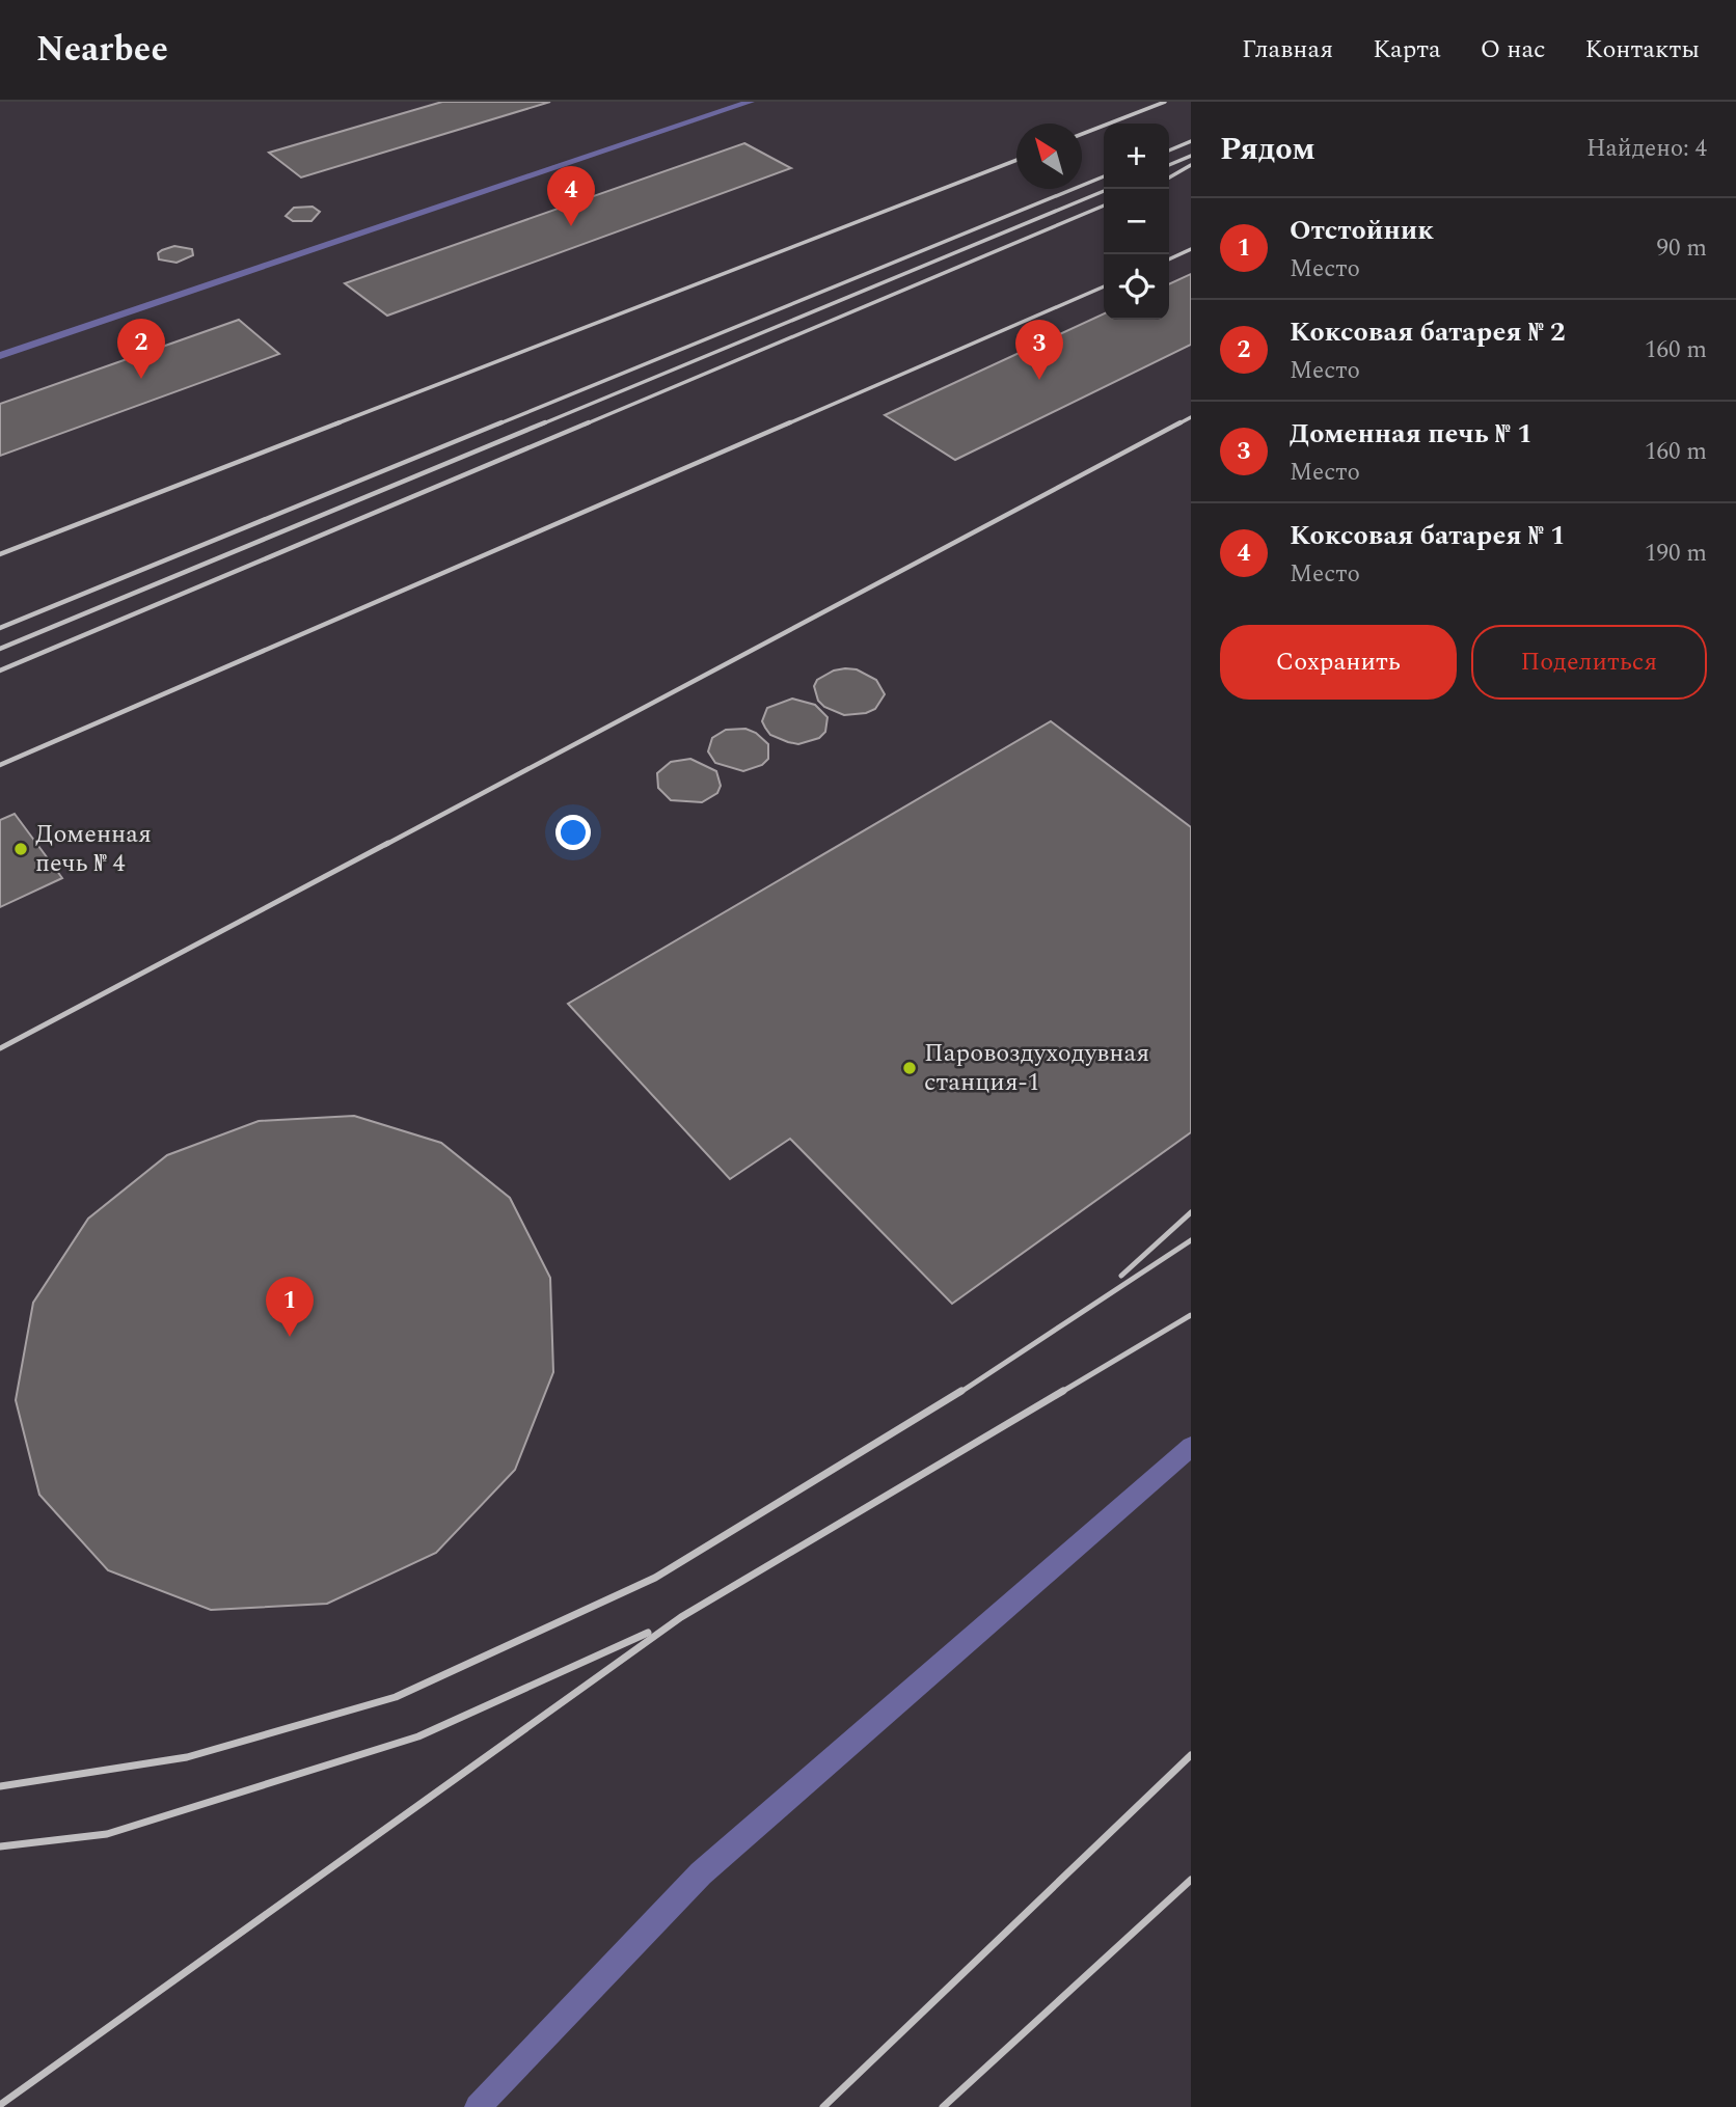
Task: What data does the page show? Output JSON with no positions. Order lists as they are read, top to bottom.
{
  "places": ["Доменная печь № 4", "Паровоздуходувная станция-1"],
  "north": "top left",
  "page": {
    "header": "Nearbee",
    "nav": [
      "Главная",
      "Карта",
      "О нас",
      "Контакты"
    ],
    "heading": ["Рядом", "Найдено: 4"],
    "map_buttons": ["+", "−"],
    "pins": [
      "4",
      "2",
      "3",
      "1"
    ],
    "list": [
      {
        "mark": "1",
        "name": "Отстойник",
        "note": "Место",
        "value": "90 m"
      },
      {
        "mark": "2",
        "name": "Коксовая батарея № 2",
        "note": "Место",
        "value": "160 m"
      },
      {
        "mark": "3",
        "name": "Доменная печь № 1",
        "note": "Место",
        "value": "160 m"
      },
      {
        "mark": "4",
        "name": "Коксовая батарея № 1",
        "note": "Место",
        "value": "190 m"
      }
    ],
    "buttons": ["Сохранить", "Поделиться"]
  }
}
